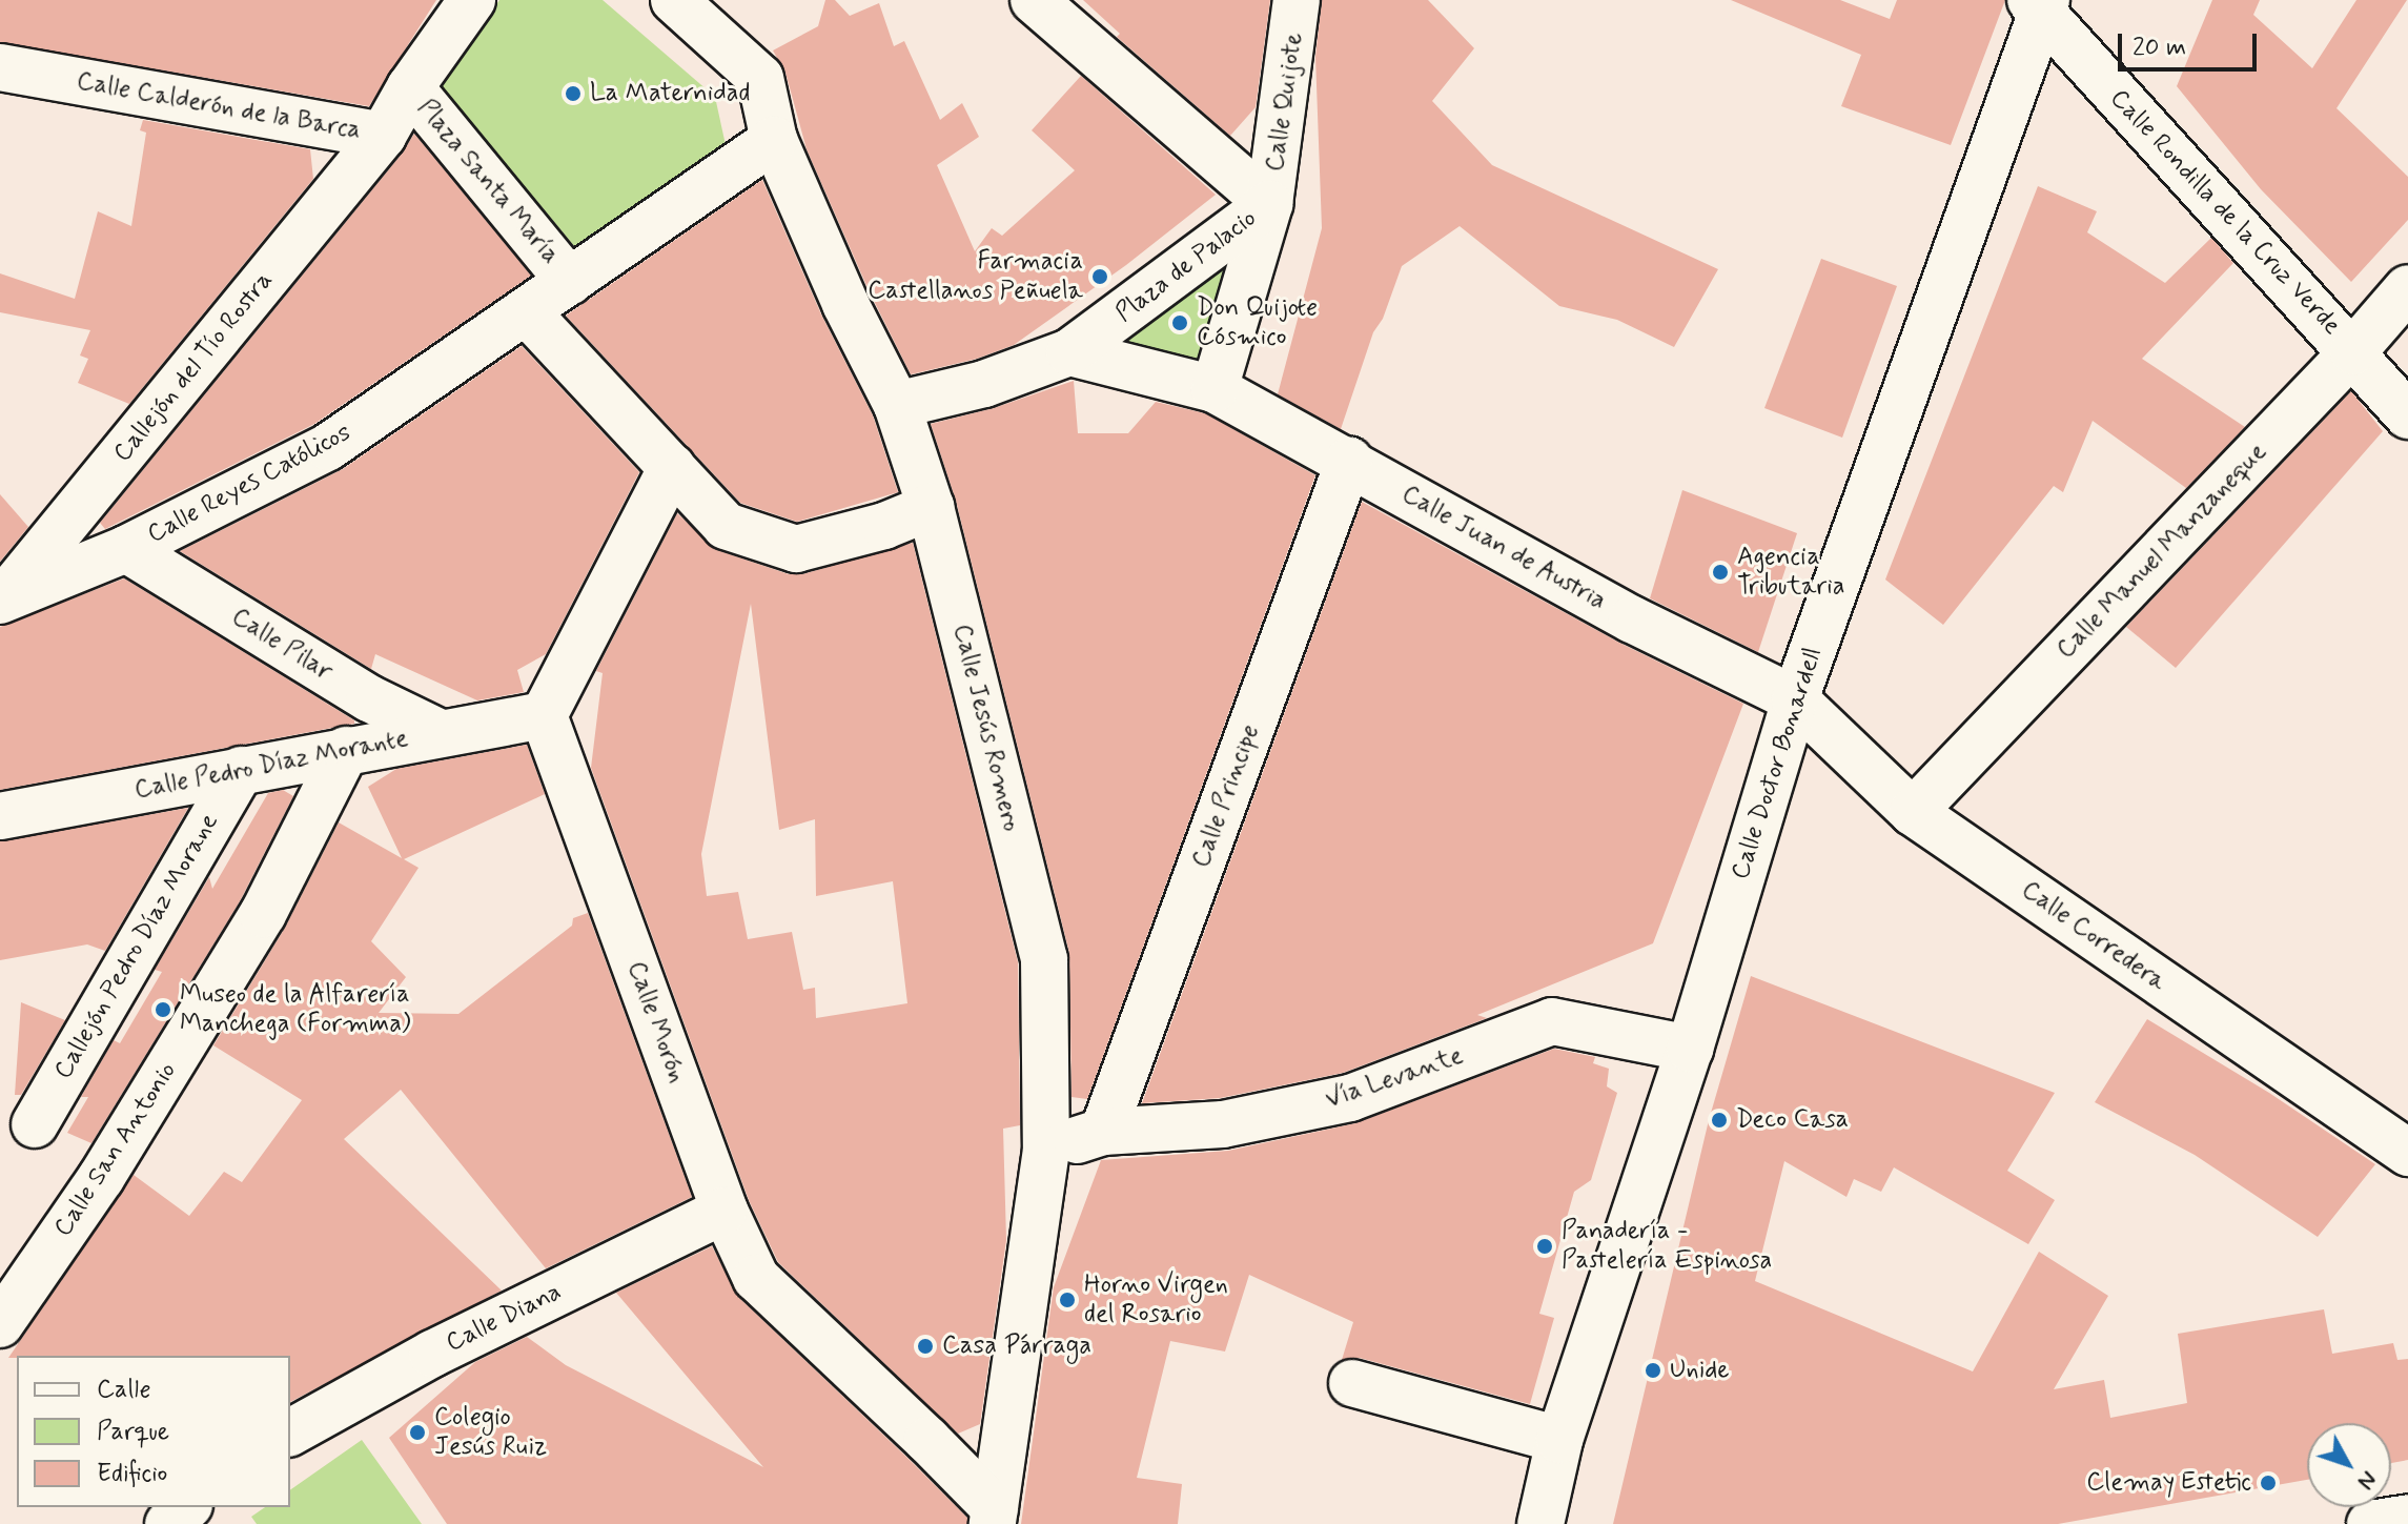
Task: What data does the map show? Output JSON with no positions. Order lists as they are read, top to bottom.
{
  "streets": {
    "street": [
      "Calle Quijote",
      "Calle Calderón de la Barca",
      "Plaza Santa María",
      "Calle Rondilla de la Cruz Verde",
      "Plaza de Palacio",
      "Callejón del Tío Rostra",
      "Calle Reyes Católicos",
      "Calle Juan de Austria",
      "Calle Manuel Manzaneque",
      "Calle Pilar",
      "Calle Jesús Romero",
      "Calle Doctor Bonardell",
      "Calle Pedro Díaz Morante",
      "Calle Principe",
      "Calle Corredera",
      "Callejón Pedro Díaz Morane",
      "Calle Morón",
      "Vía Levante",
      "Calle San Antonio",
      "Calle Diana"
    ]
  },
  "crossings": [
    ["Calle Quijote", "Plaza de Palacio"],
    ["Calle Calderón de la Barca", "Plaza Santa María"],
    ["Calle Calderón de la Barca", "Callejón del Tío Rostra"],
    ["Plaza Santa María", "Calle Reyes Católicos"],
    ["Plaza Santa María", "Calle Jesús Romero"],
    ["Calle Rondilla de la Cruz Verde", "Calle Manuel Manzaneque"],
    ["Calle Rondilla de la Cruz Verde", "Calle Doctor Bonardell"],
    ["Plaza de Palacio", "Calle Juan de Austria"],
    ["Plaza de Palacio", "Calle Jesús Romero"],
    ["Callejón del Tío Rostra", "Calle Reyes Católicos"],
    ["Calle Reyes Católicos", "Calle Pilar"],
    ["Calle Juan de Austria", "Calle Doctor Bonardell"],
    ["Calle Juan de Austria", "Calle Principe"],
    ["Calle Juan de Austria", "Calle Corredera"],
    ["Calle Manuel Manzaneque", "Calle Corredera"],
    ["Calle Pilar", "Calle Pedro Díaz Morante"],
    ["Calle Jesús Romero", "Calle Morón"],
    ["Calle Jesús Romero", "Vía Levante"],
    ["Calle Doctor Bonardell", "Calle Corredera"],
    ["Calle Doctor Bonardell", "Vía Levante"],
    ["Calle Pedro Díaz Morante", "Callejón Pedro Díaz Morane"],
    ["Calle Pedro Díaz Morante", "Calle Morón"],
    ["Calle Pedro Díaz Morante", "Calle San Antonio"],
    ["Calle Principe", "Vía Levante"],
    ["Calle Morón", "Calle Diana"]
  ],
  "places": [
    "La Maternidad",
    "Farmacia Castellanos Peñuela",
    "Don Quijote Cósmico",
    "Agencia Tributaria",
    "Museo de la Alfarería Manchega (Formma)",
    "Deco Casa",
    "Panadería - Pastelería Espinosa",
    "Horno Virgen del Rosario",
    "Casa Párraga",
    "Unide",
    "Colegio Jesús Ruiz",
    "Clemay Estetic"
  ],
  "legend": ["Calle", "Parque", "Edificio"],
  "scale_bar": "20 m",
  "north": "bottom right"
}
